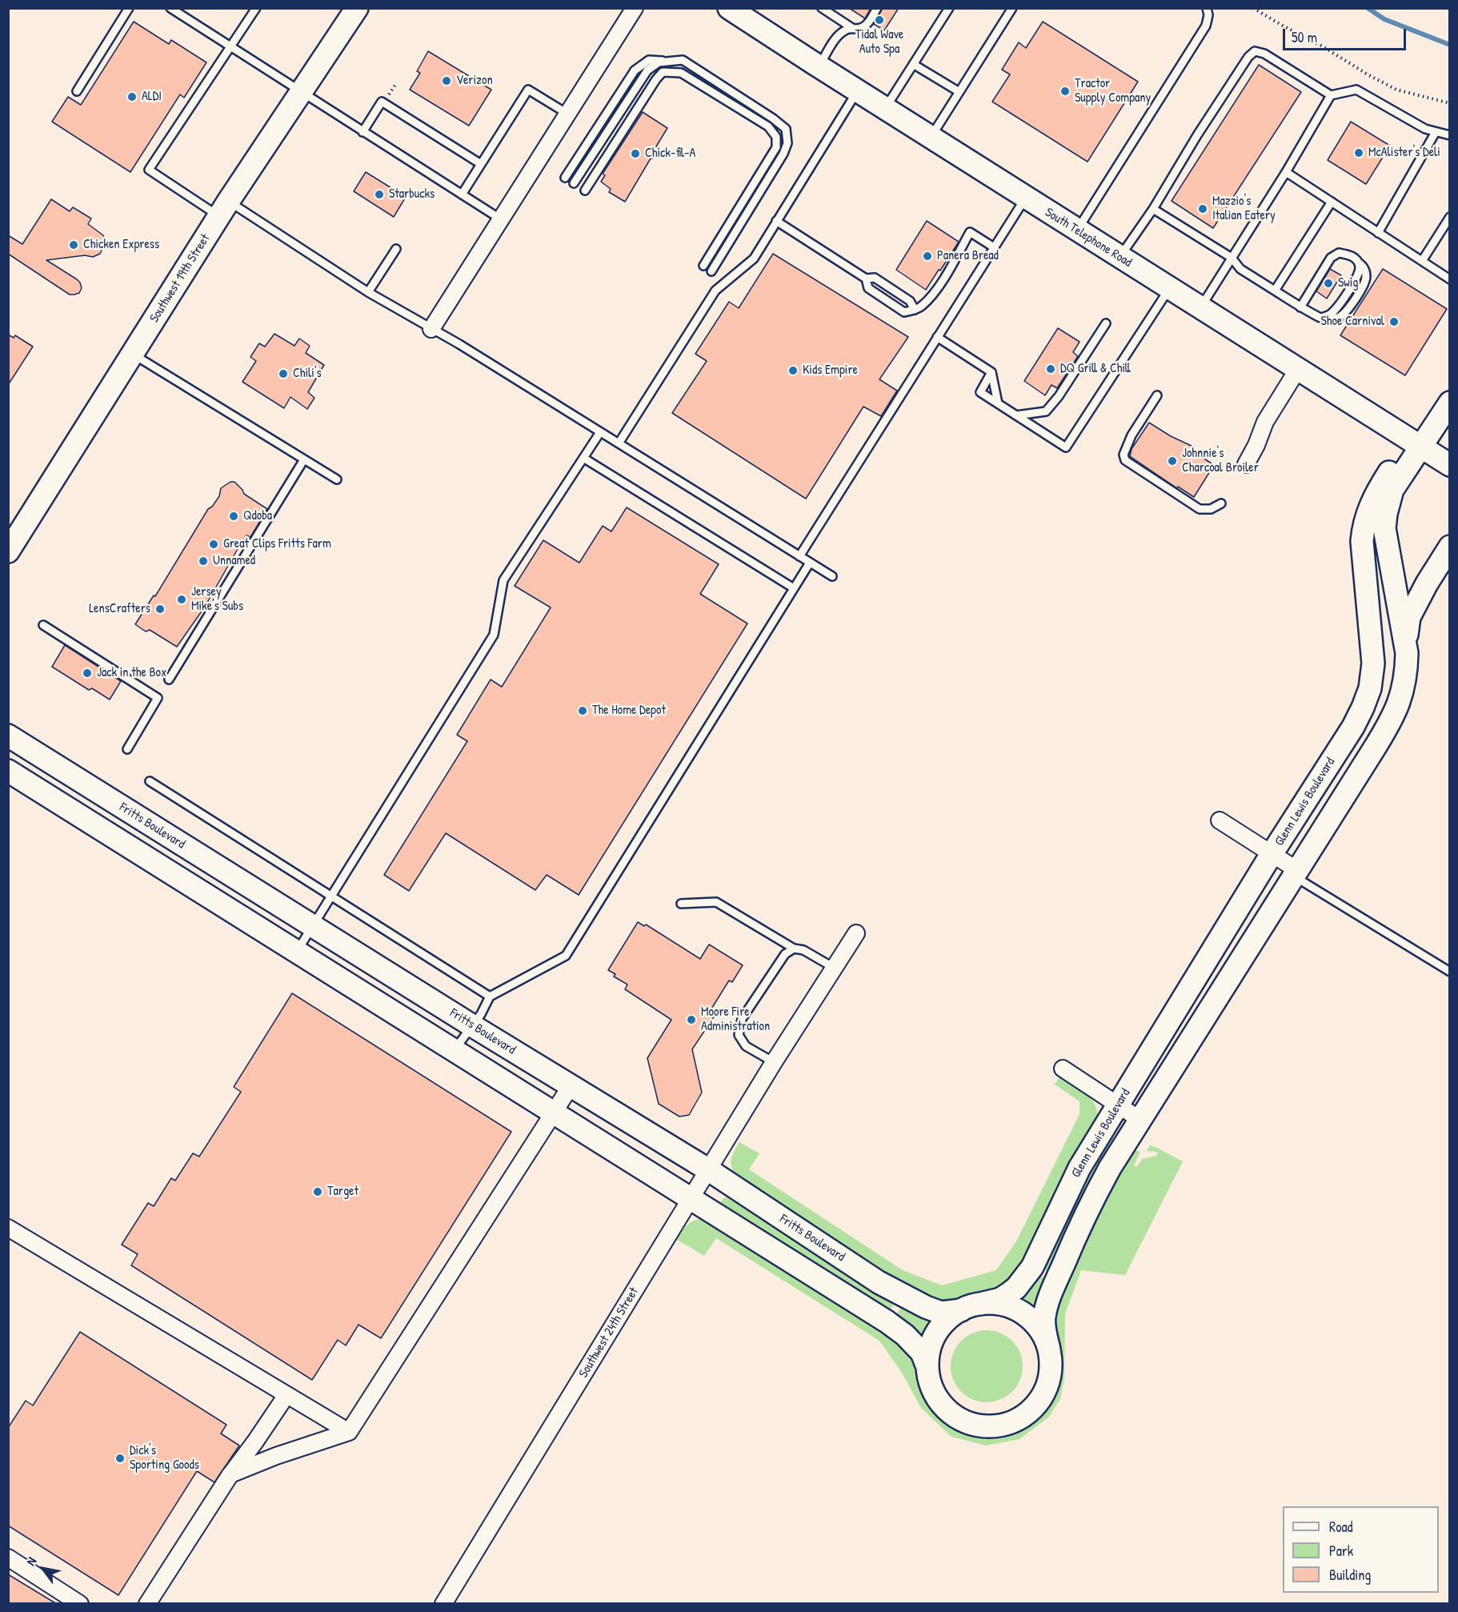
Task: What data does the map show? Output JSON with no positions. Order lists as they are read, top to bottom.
{
  "streets": {
    "street": [
      "South Telephone Road",
      "Southwest 19th Street",
      "Glenn Lewis Boulevard",
      "Fritts Boulevard",
      "Southwest 24th Street"
    ]
  },
  "crossings": [
    ["South Telephone Road", "Glenn Lewis Boulevard"],
    ["Glenn Lewis Boulevard", "Fritts Boulevard"],
    ["Fritts Boulevard", "Southwest 24th Street"]
  ],
  "places": [
    "Tidal Wave Auto Spa",
    "Verizon",
    "Tractor Supply Company",
    "ALDI",
    "McAlister's Deli",
    "Chick-fil-A",
    "Starbucks",
    "Mazzio's Italian Eatery",
    "Chicken Express",
    "Panera Bread",
    "Swig",
    "Shoe Carnival",
    "DQ Grill & Chill",
    "Kids Empire",
    "Chili's",
    "Johnnie's Charcoal Broiler",
    "Qdoba",
    "Great Clips Fritts Farm",
    "Unnamed",
    "Jersey Mike's Subs",
    "LensCrafters",
    "Jack in the Box",
    "The Home Depot",
    "Moore Fire Administration",
    "Target",
    "Dick's Sporting Goods"
  ],
  "legend": ["Road", "Park", "Building"],
  "scale_bar": "50 m",
  "north": "top left"
}
